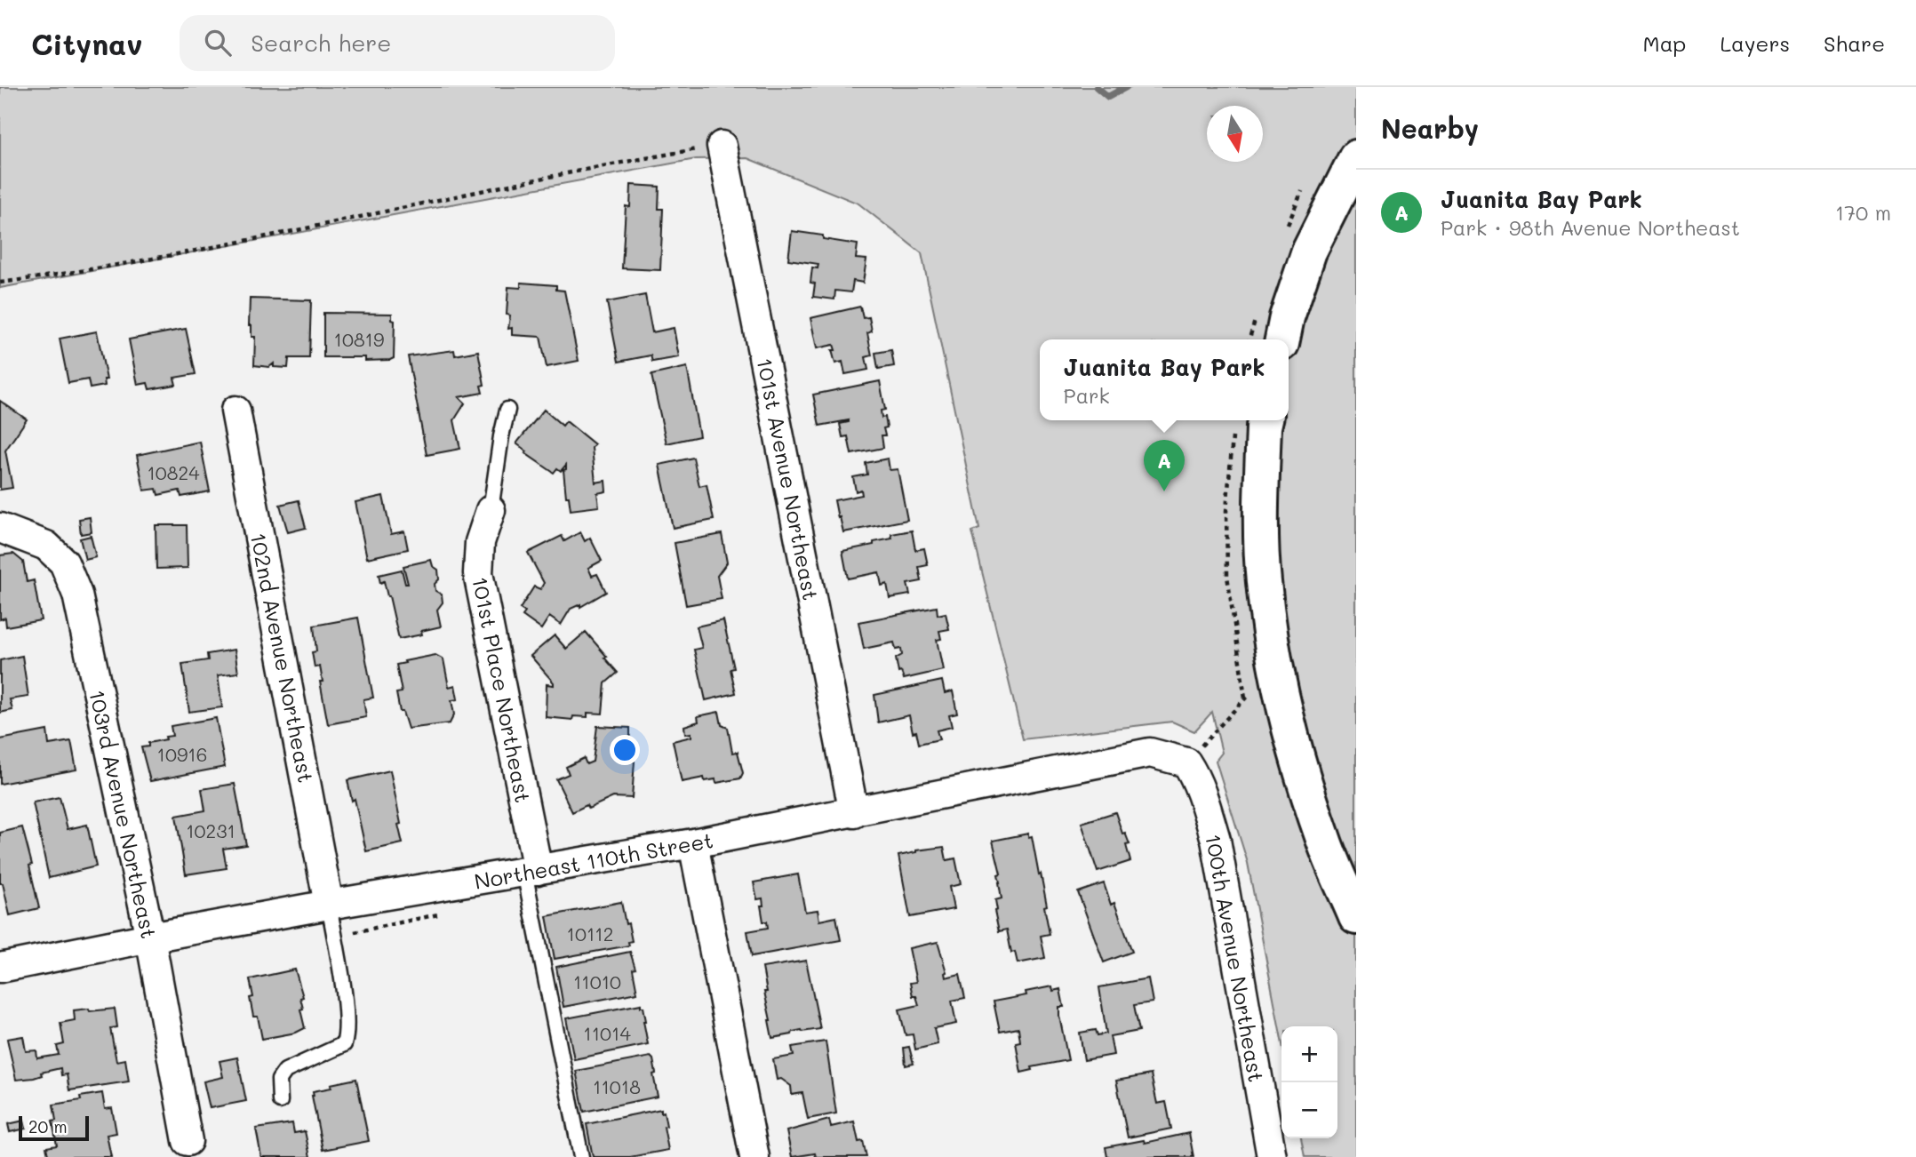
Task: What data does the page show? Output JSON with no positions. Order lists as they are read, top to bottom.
{
  "streets": {
    "street": [
      "101st Avenue Northeast",
      "102nd Avenue Northeast",
      "101st Place Northeast",
      "103rd Avenue Northeast",
      "Northeast 110th Street",
      "100th Avenue Northeast"
    ]
  },
  "crossings": [
    ["101st Avenue Northeast", "Northeast 110th Street"],
    ["102nd Avenue Northeast", "Northeast 110th Street"],
    ["101st Place Northeast", "Northeast 110th Street"],
    ["103rd Avenue Northeast", "Northeast 110th Street"],
    ["Northeast 110th Street", "100th Avenue Northeast"]
  ],
  "house_numbers": [
    "10819",
    "10824",
    "10916",
    "10231",
    "10112",
    "11010",
    "11014",
    "11018"
  ],
  "scale_bar": "20 m",
  "north": "bottom",
  "page": {
    "header": "Citynav",
    "search": "Search here",
    "nav": ["Map", "Layers", "Share"],
    "heading": "Nearby",
    "list": [
      {
        "mark": "A",
        "name": "Juanita Bay Park",
        "note": "Park · 98th Avenue Northeast",
        "value": "170 m"
      }
    ],
    "popup": ["Juanita Bay Park", "Park"],
    "pins": "A",
    "map_buttons": ["+", "−"],
    "scale": "20 m"
  }
}
